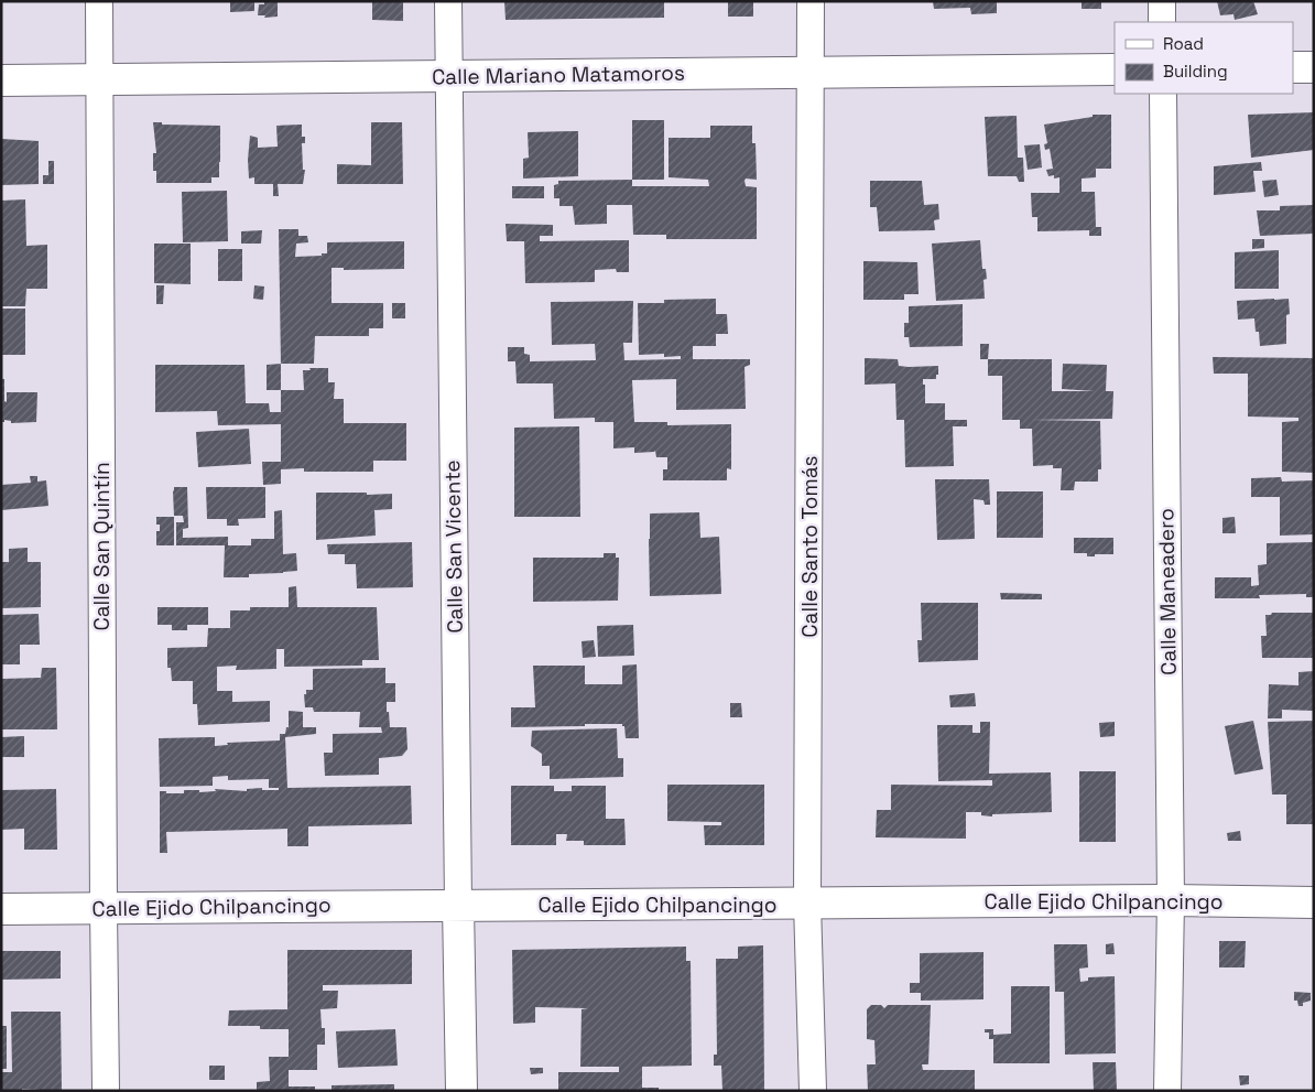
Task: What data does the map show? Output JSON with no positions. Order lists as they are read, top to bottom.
{
  "streets": {
    "street": [
      "Calle Mariano Matamoros",
      "Calle San Quintín",
      "Calle San Vicente",
      "Calle Santo Tomás",
      "Calle Maneadero",
      "Calle Ejido Chilpancingo"
    ]
  },
  "crossings": [
    ["Calle Mariano Matamoros", "Calle San Quintín"],
    ["Calle Mariano Matamoros", "Calle San Vicente"],
    ["Calle Mariano Matamoros", "Calle Santo Tomás"],
    ["Calle San Quintín", "Calle Ejido Chilpancingo"],
    ["Calle San Vicente", "Calle Ejido Chilpancingo"],
    ["Calle Santo Tomás", "Calle Ejido Chilpancingo"],
    ["Calle Maneadero", "Calle Ejido Chilpancingo"]
  ],
  "legend": ["Road", "Building"]
}
